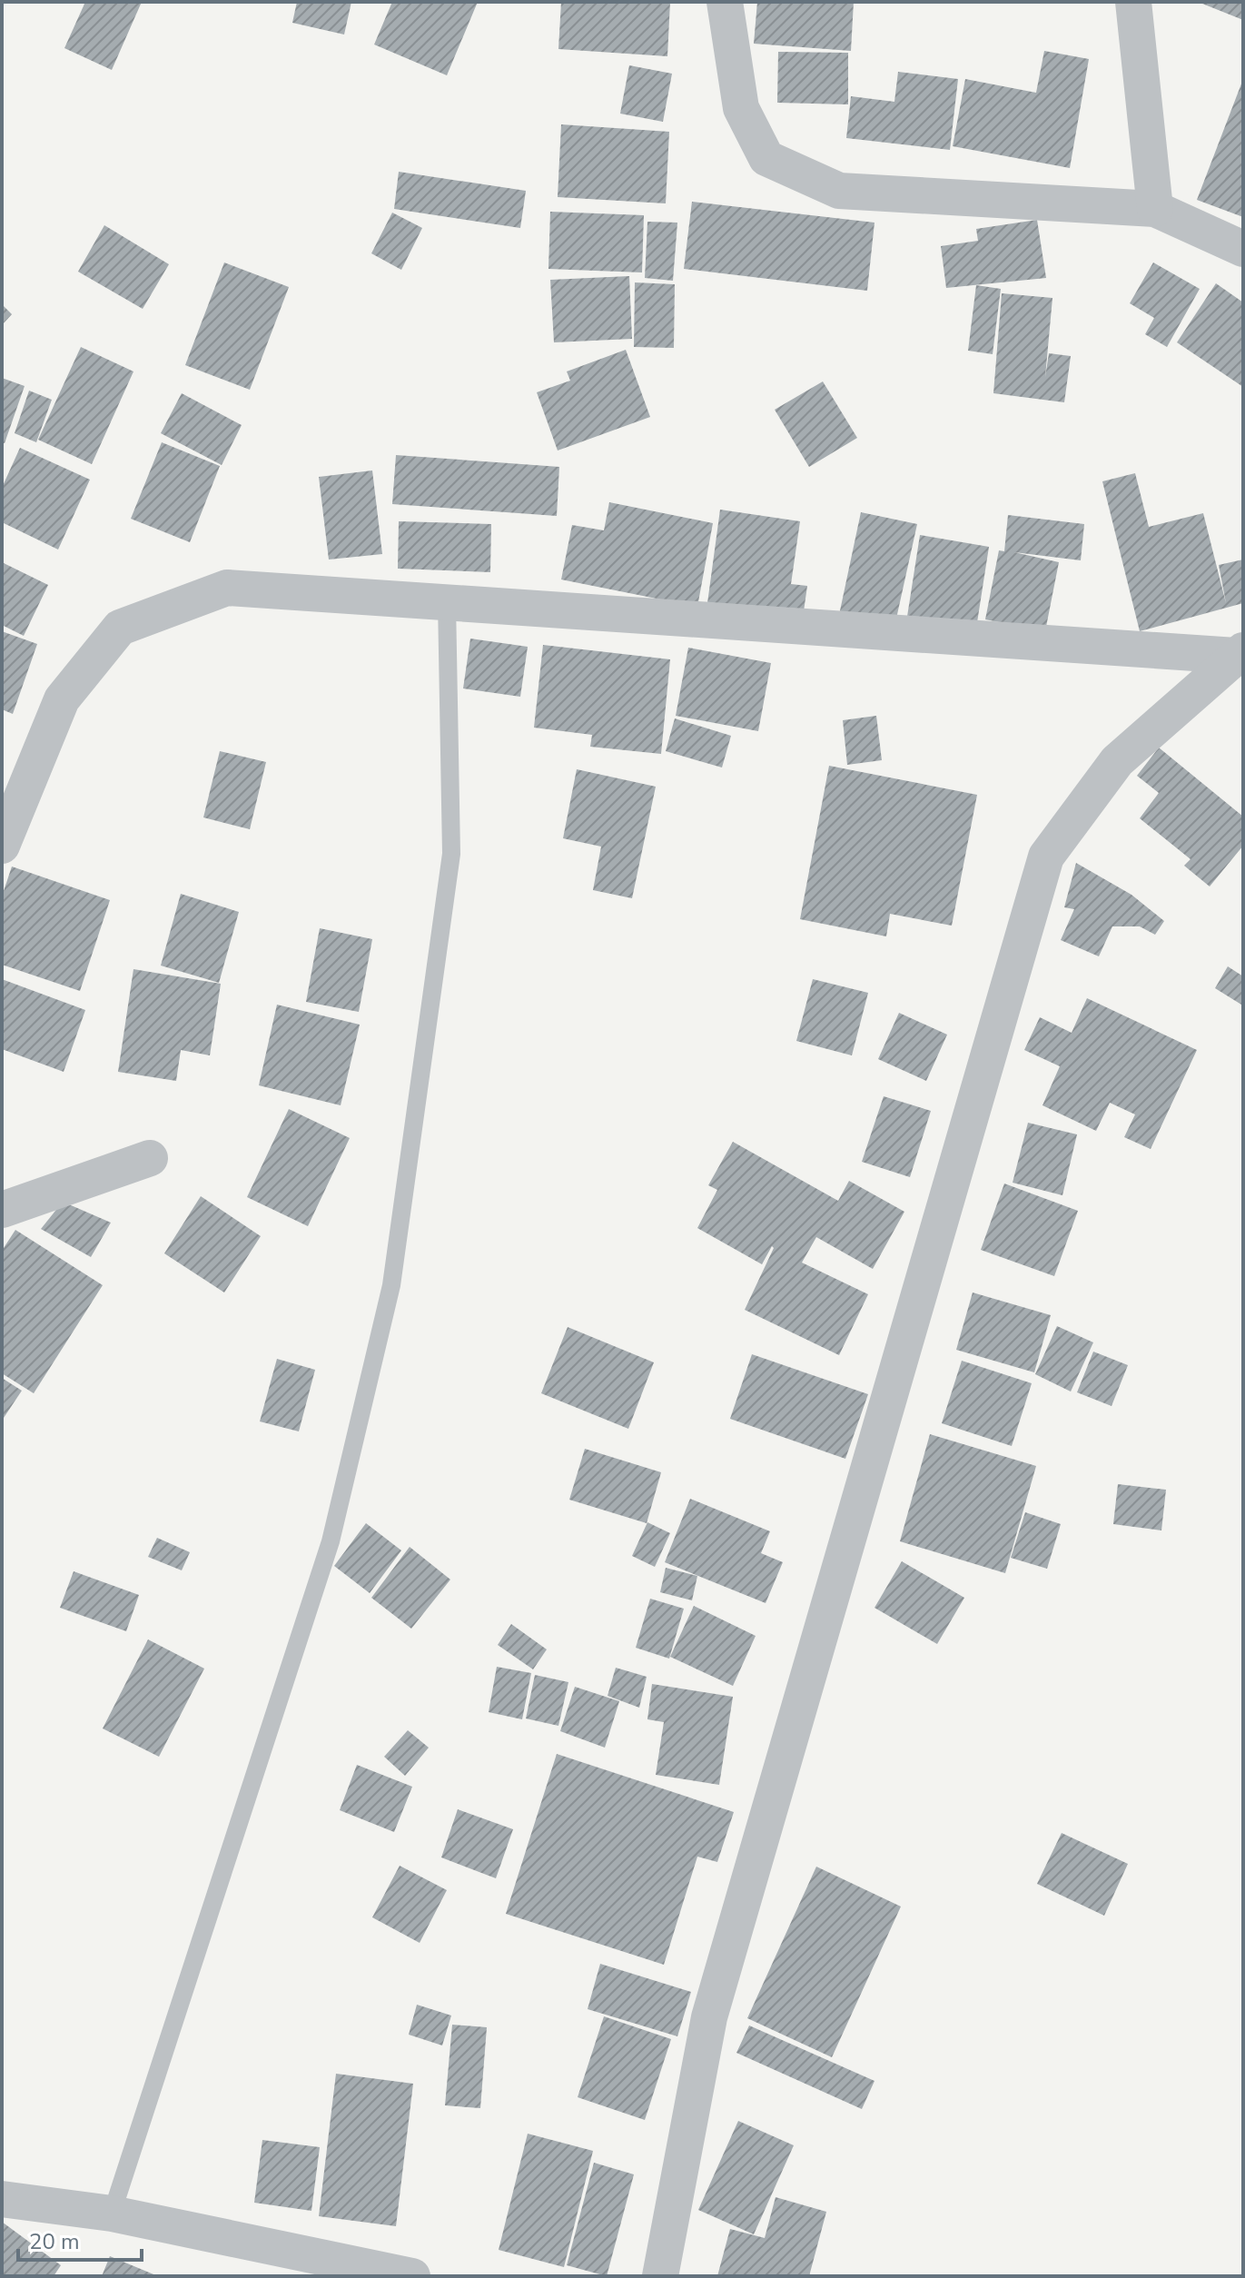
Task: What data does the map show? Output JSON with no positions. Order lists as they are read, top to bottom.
{
  "scale_bar": "20 m"
}
